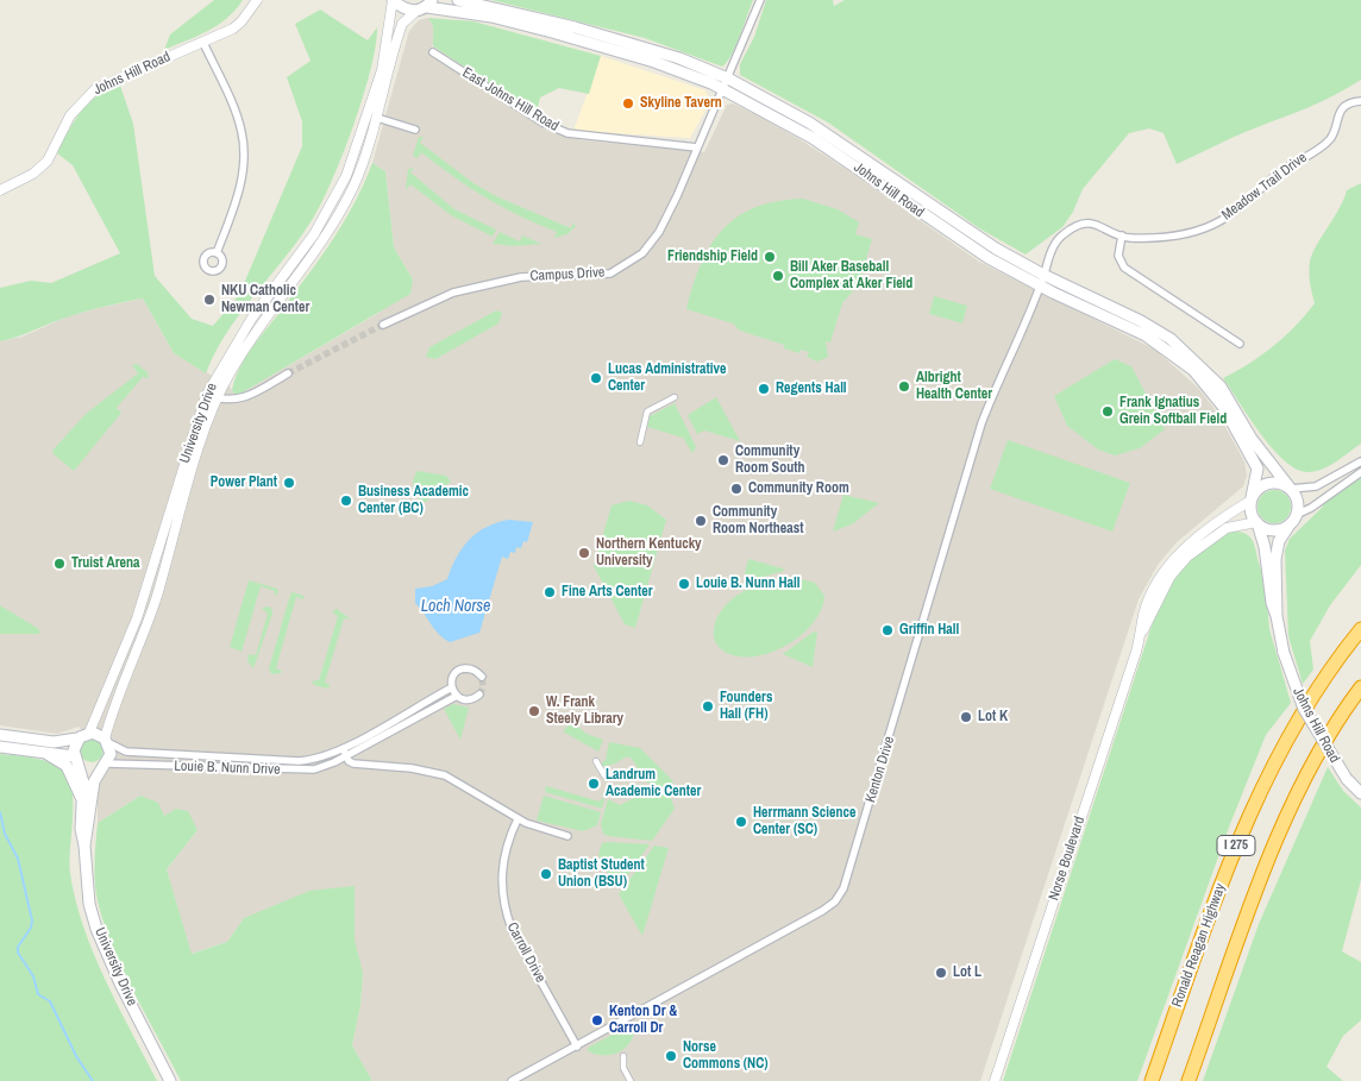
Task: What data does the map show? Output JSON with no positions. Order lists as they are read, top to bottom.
{
  "streets": {
    "highway": ["I 275", "Ronald Reagan Highway"],
    "main road": ["Johns Hill Road", "University Drive"],
    "street": [
      "East Johns Hill Road",
      "Meadow Trail Drive",
      "Campus Drive",
      "Louie B. Nunn Drive",
      "Kenton Drive",
      "Norse Boulevard",
      "Carroll Drive"
    ]
  },
  "crossings": [
    ["Johns Hill Road", "Meadow Trail Drive"],
    ["Johns Hill Road", "Campus Drive"],
    ["Johns Hill Road", "Kenton Drive"],
    ["Johns Hill Road", "Norse Boulevard"],
    ["East Johns Hill Road", "Campus Drive"],
    ["Meadow Trail Drive", "Kenton Drive"],
    ["University Drive", "Louie B. Nunn Drive"],
    ["Kenton Drive", "Carroll Drive"]
  ],
  "water": ["Loch Norse"],
  "places": [
    "Skyline Tavern",
    "Friendship Field",
    "Bill Aker Baseball Complex at Aker Field",
    "NKU Catholic Newman Center",
    "Lucas Administrative Center",
    "Albright Health Center",
    "Regents Hall",
    "Frank Ignatius Grein Softball Field",
    "Community Room South",
    "Power Plant",
    "Community Room",
    "Business Academic Center (BC)",
    "Community Room Northeast",
    "Northern Kentucky University",
    "Truist Arena",
    "Louie B. Nunn Hall",
    "Fine Arts Center",
    "Griffin Hall",
    "Founders Hall (FH)",
    "W. Frank Steely Library",
    "Lot K",
    "Landrum Academic Center",
    "Herrmann Science Center (SC)",
    "Baptist Student Union (BSU)",
    "Lot L",
    "Kenton Dr & Carroll Dr",
    "Norse Commons (NC)"
  ]
}
